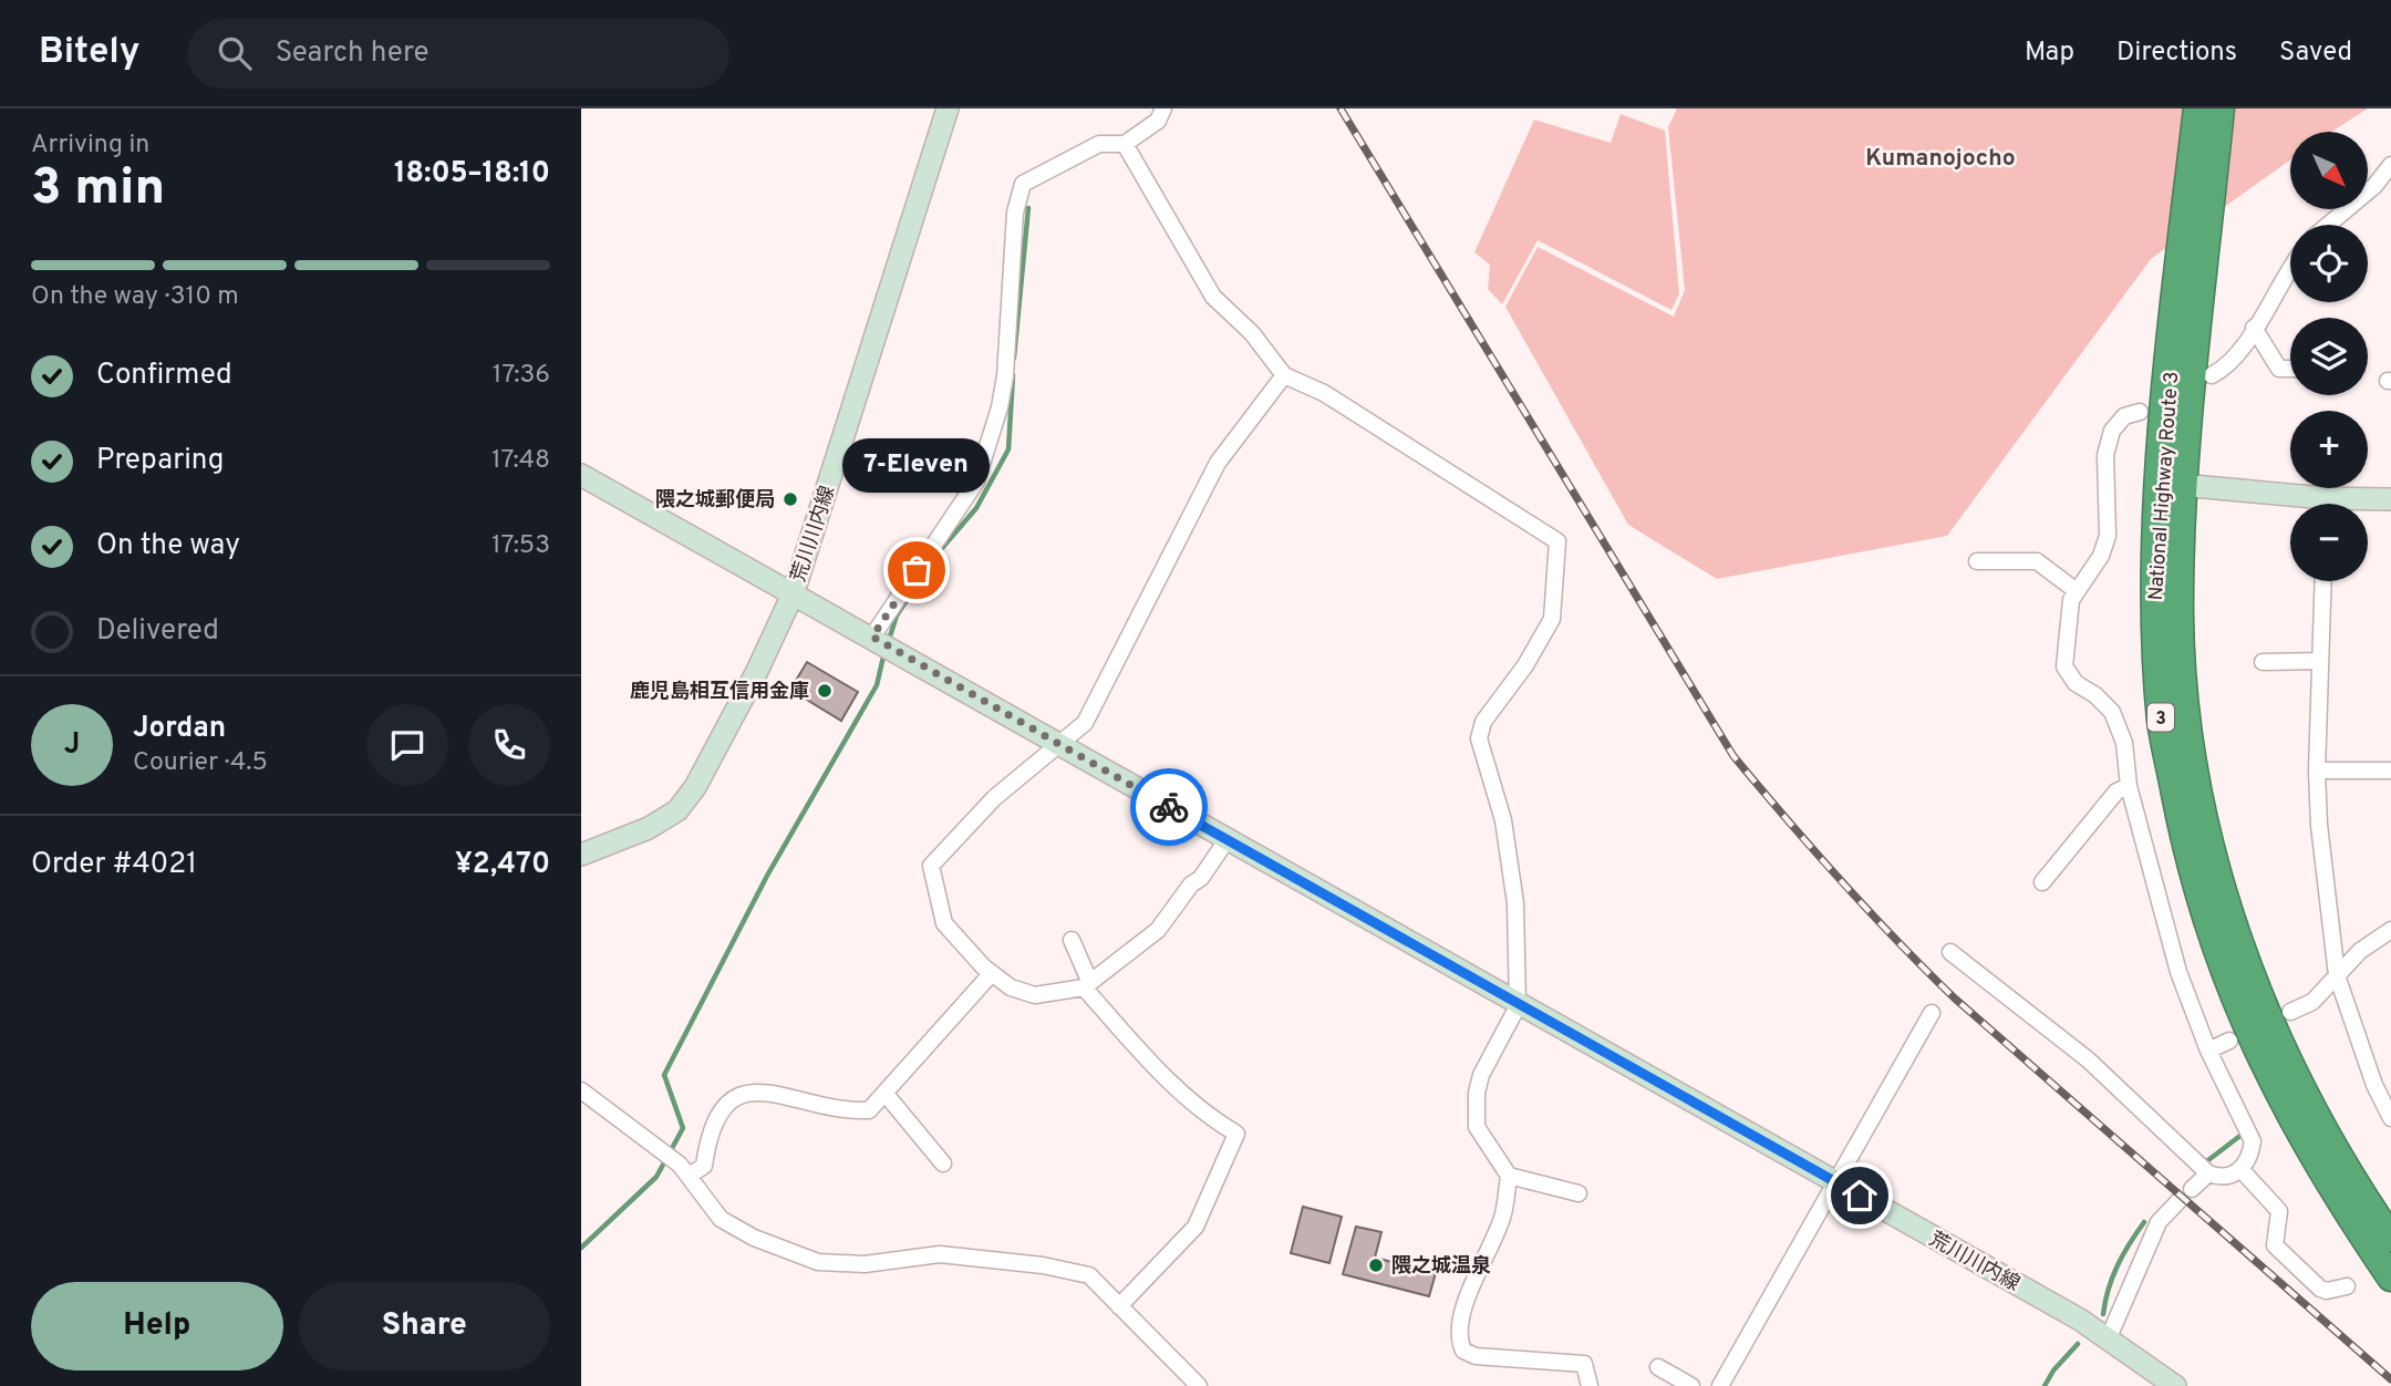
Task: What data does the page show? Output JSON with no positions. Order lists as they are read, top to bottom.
{
  "streets": {
    "highway": ["National Highway Route 3", "3"],
    "main road": ["荒川川内線"]
  },
  "districts": ["Kumanojocho"],
  "places": [
    "隈之城郵便局",
    "7-Eleven",
    "鹿児島相互信用金庫",
    "隈之城温泉"
  ],
  "north": "bottom right",
  "page": {
    "header": "Bitely",
    "search": "Search here",
    "nav": ["Map", "Directions", "Saved"],
    "heading": ["3 min", "Arriving in", "18:05–18:10"],
    "panel": [
      "Jordan",
      "Courier · 4.5",
      "Order #4021",
      "¥2,470"
    ],
    "map_buttons": ["+", "−"],
    "bar": "On the way · 310 m",
    "list": [
      ["Confirmed", "17:36"],
      ["Preparing", "17:48"],
      ["On the way", "17:53"],
      "Delivered"
    ],
    "bubble": "7-Eleven",
    "round": "J",
    "buttons": ["Help", "Share"]
  }
}
